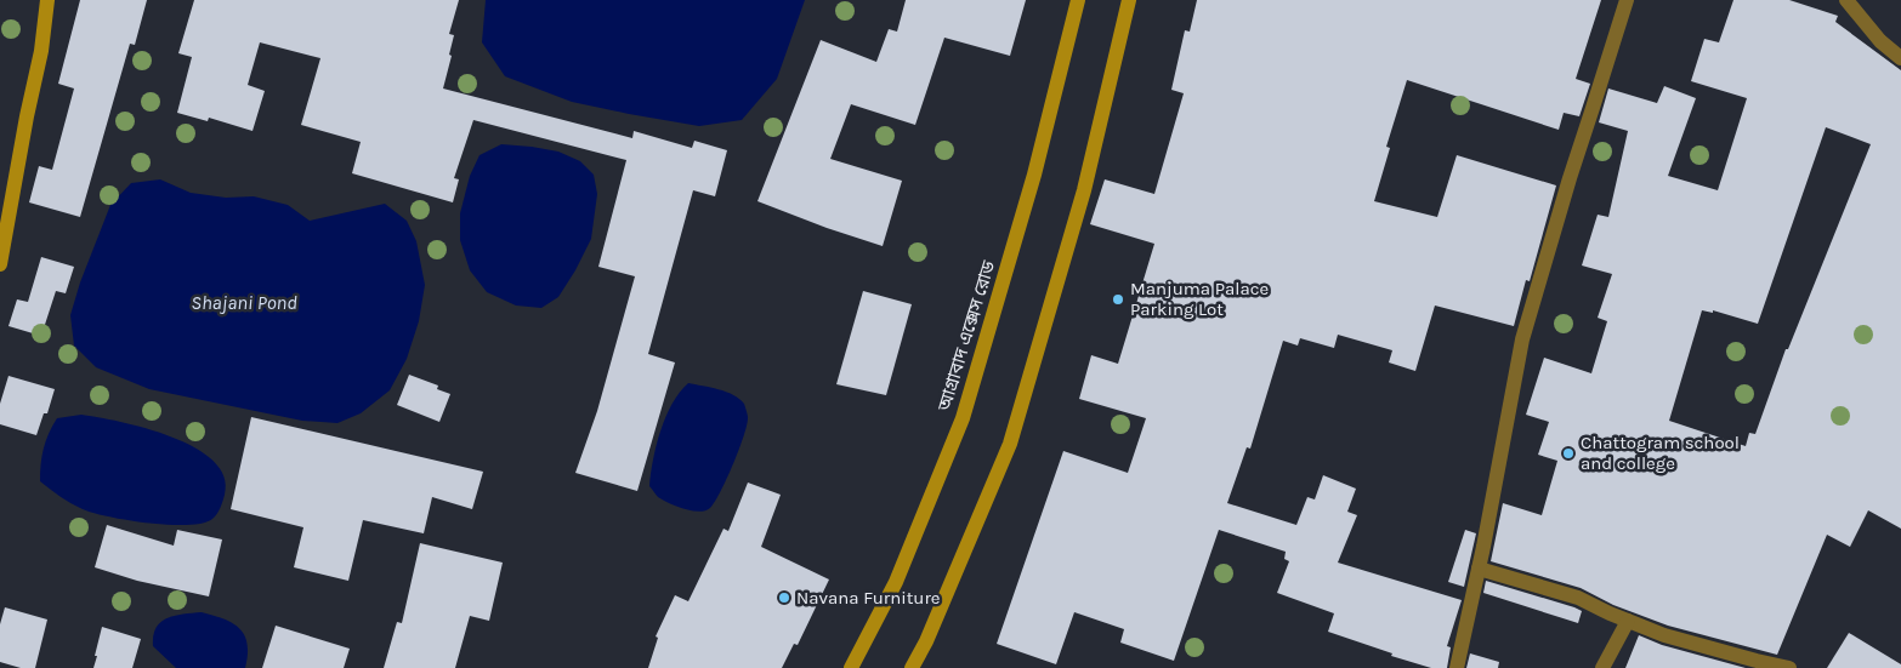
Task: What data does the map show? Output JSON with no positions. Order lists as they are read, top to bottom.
{
  "streets": {
    "main road": ["আগ্রাবাদ এক্সেস রোড"]
  },
  "water": ["Shajani Pond"],
  "places": ["Manjuma Palace Parking Lot", "Chattogram school and college", "Navana Furniture"]
}
